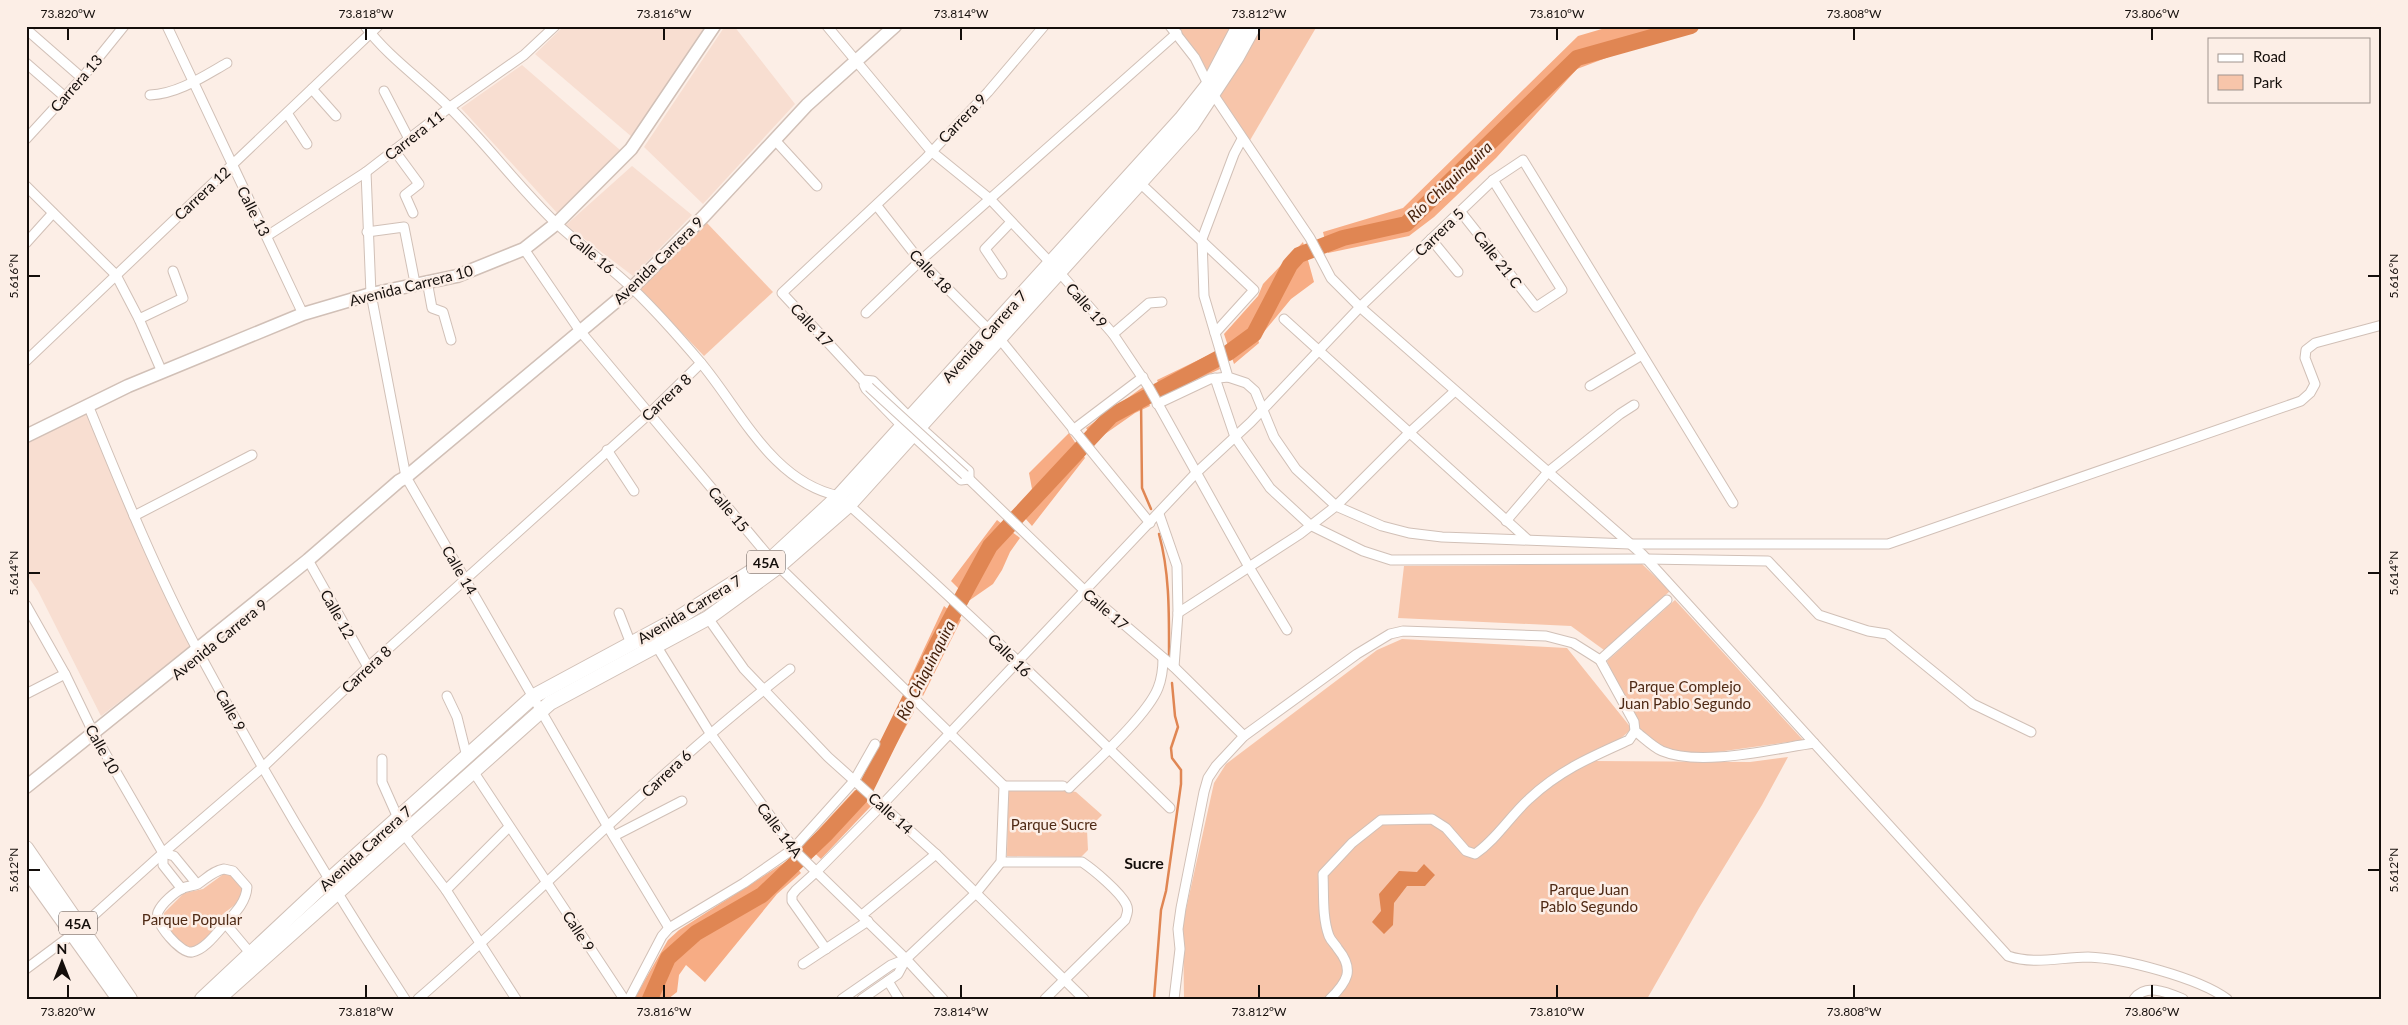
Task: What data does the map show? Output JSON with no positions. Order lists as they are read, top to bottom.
{
  "streets": {
    "main road": ["Avenida Carrera 7", "45A"],
    "street": [
      "Carrera 13",
      "Carrera 9",
      "Carrera 11",
      "Carrera 12",
      "Calle 13",
      "Carrera 5",
      "Calle 16",
      "Calle 21 C",
      "Avenida Carrera 9",
      "Calle 18",
      "Avenida Carrera 10",
      "Calle 19",
      "Calle 17",
      "Carrera 8",
      "Calle 15",
      "Calle 14",
      "Calle 12",
      "Calle 9",
      "Calle 10",
      "Carrera 6",
      "Calle 14A"
    ]
  },
  "crossings": [
    ["Carrera 9", "Calle 18"],
    ["Carrera 9", "Calle 19"],
    ["Carrera 9", "Calle 17"],
    ["Carrera 11", "Calle 13"],
    ["Carrera 11", "Calle 16"],
    ["Carrera 11", "Calle 14"],
    ["Carrera 12", "Calle 13"],
    ["Carrera 12", "Calle 16"],
    ["Calle 13", "Avenida Carrera 10"],
    ["Carrera 5", "Calle 16"],
    ["Carrera 5", "Calle 21 C"],
    ["Carrera 5", "Calle 18"],
    ["Carrera 5", "Calle 19"],
    ["Carrera 5", "Calle 17"],
    ["Carrera 5", "Calle 15"],
    ["Carrera 5", "Calle 14"],
    ["Carrera 5", "Calle 14A"],
    ["Calle 16", "Avenida Carrera 9"],
    ["Calle 16", "Avenida Carrera 10"],
    ["Calle 16", "Avenida Carrera 7"],
    ["Calle 16", "Carrera 8"],
    ["Avenida Carrera 9", "Calle 19"],
    ["Avenida Carrera 9", "Calle 15"],
    ["Avenida Carrera 9", "Calle 14"],
    ["Avenida Carrera 9", "Calle 12"],
    ["Avenida Carrera 9", "Calle 9"],
    ["Avenida Carrera 9", "Calle 10"],
    ["Calle 18", "Calle 17"],
    ["Calle 18", "Avenida Carrera 7"],
    ["Avenida Carrera 10", "Calle 15"],
    ["Avenida Carrera 10", "Calle 14"],
    ["Avenida Carrera 10", "Calle 9"],
    ["Calle 19", "Avenida Carrera 7"],
    ["Calle 17", "Avenida Carrera 7"],
    ["Avenida Carrera 7", "Calle 15"],
    ["Avenida Carrera 7", "Calle 14"],
    ["Avenida Carrera 7", "Calle 9"],
    ["Avenida Carrera 7", "Calle 14A"],
    ["Carrera 8", "Calle 15"],
    ["Carrera 8", "45A"],
    ["Carrera 8", "Calle 14"],
    ["Carrera 8", "Calle 12"],
    ["Carrera 8", "Calle 9"],
    ["Carrera 8", "Calle 10"],
    ["Calle 14", "Carrera 6"],
    ["Calle 9", "Carrera 6"],
    ["Carrera 6", "Calle 14A"]
  ],
  "districts": ["Sucre"],
  "water": ["Río Chiquinquira"],
  "parks": [
    "Parque Complejo Juan Pablo Segundo",
    "Parque Sucre",
    "Parque Juan Pablo Segundo",
    "Parque Popular"
  ],
  "legend": ["Road", "Park"],
  "north": "top",
  "coordinates": [
    "73.820°W",
    "73.818°W",
    "73.816°W",
    "73.814°W",
    "73.812°W",
    "73.810°W",
    "73.808°W",
    "73.806°W",
    "5.616°N",
    "5.614°N",
    "5.612°N"
  ]
}
